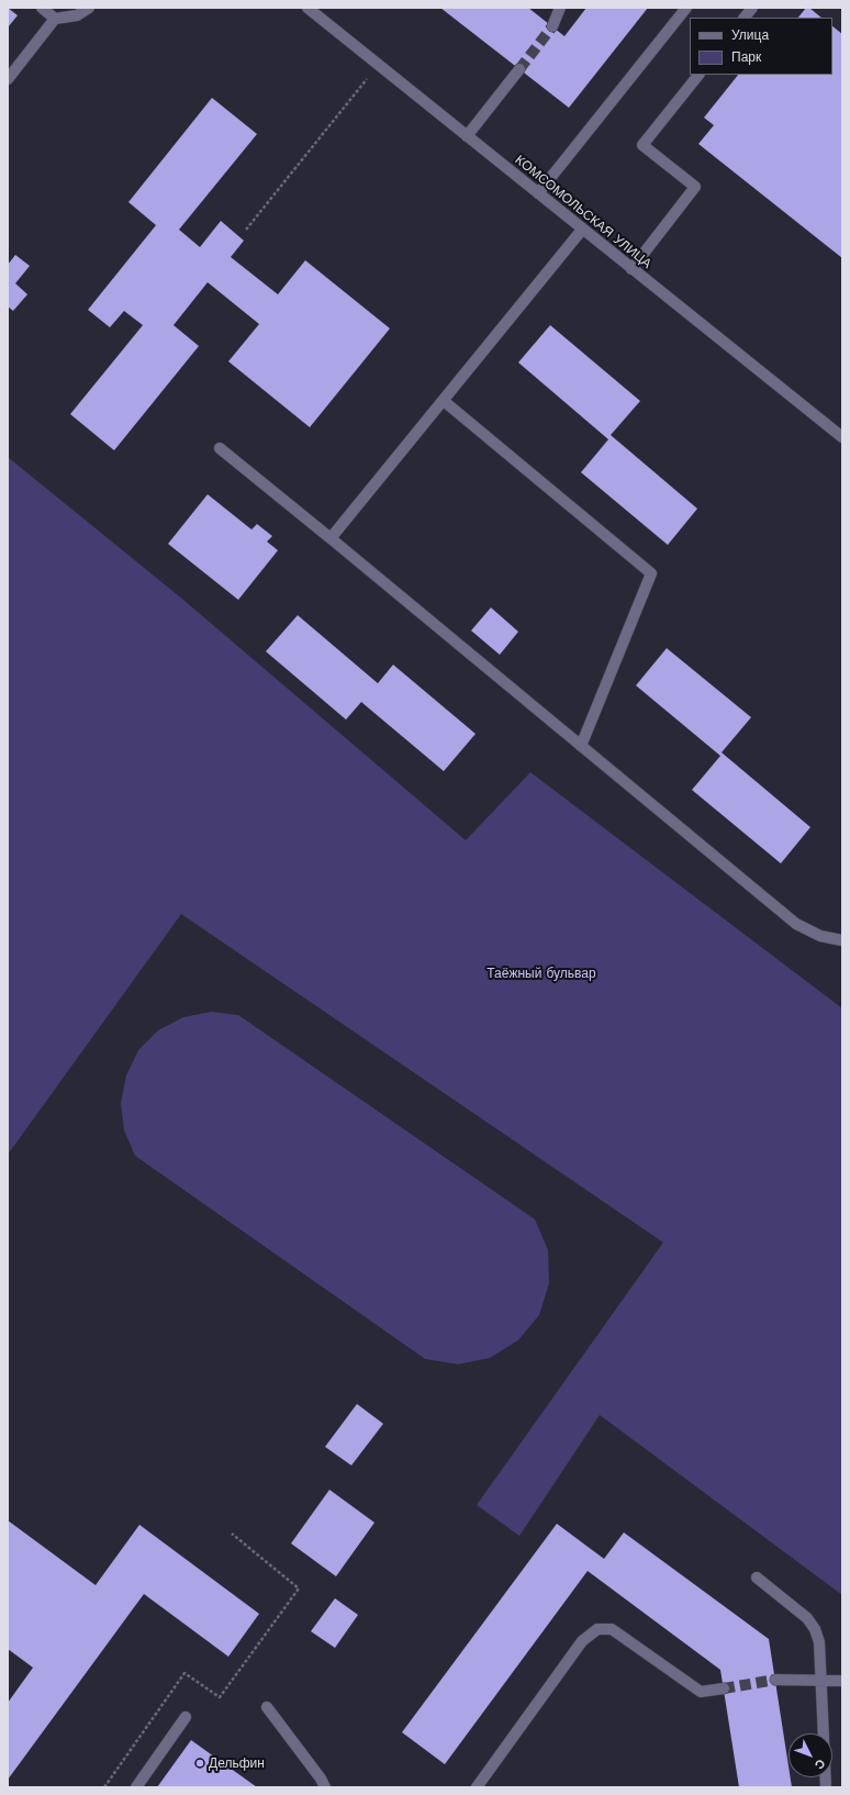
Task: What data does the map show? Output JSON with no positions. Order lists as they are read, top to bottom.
{
  "streets": {
    "street": ["КОМСОМОЛЬСКАЯ УЛИЦА"]
  },
  "parks": ["Таёжный бульвар"],
  "places": ["Дельфин"],
  "legend": ["Улица", "Парк"],
  "north": "bottom right"
}
